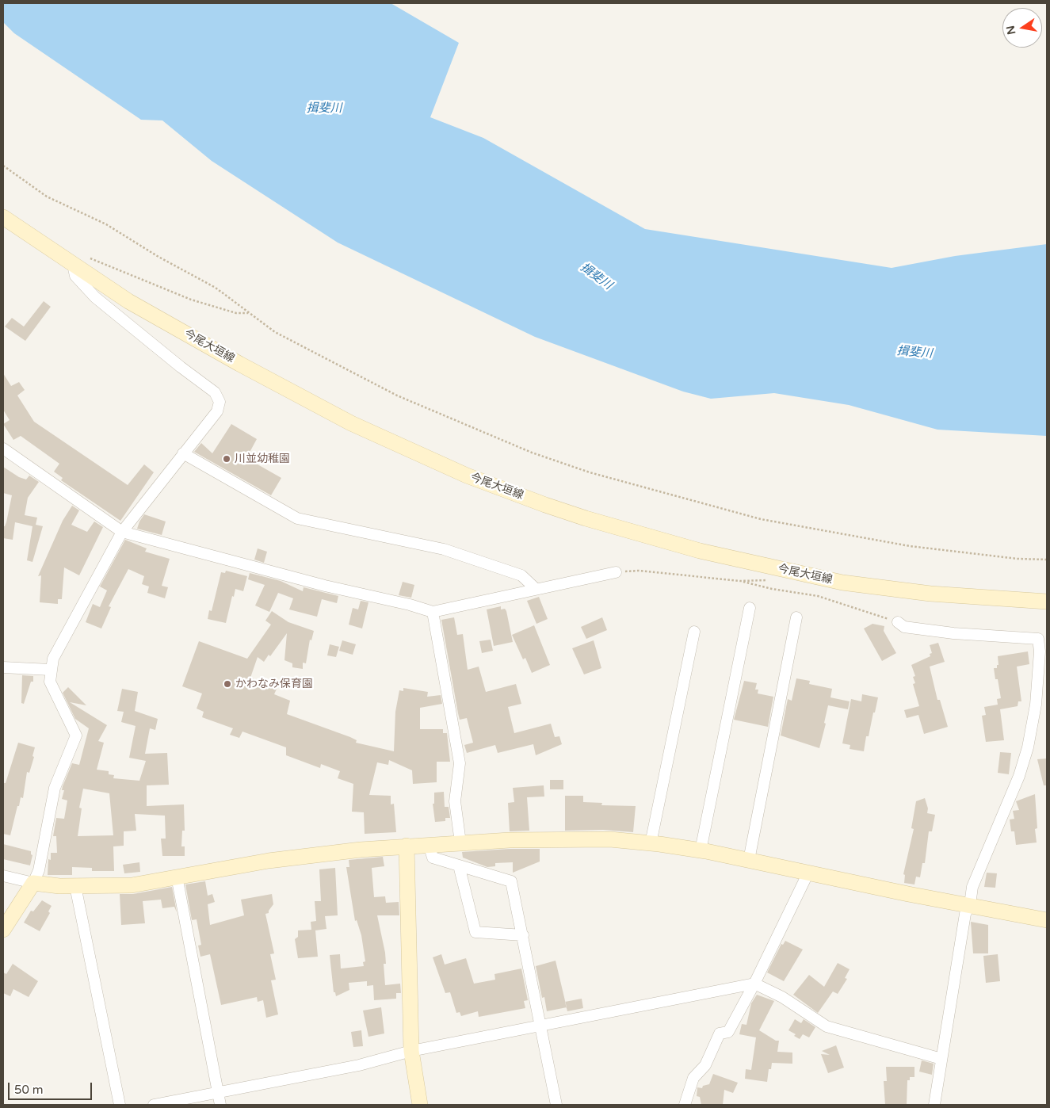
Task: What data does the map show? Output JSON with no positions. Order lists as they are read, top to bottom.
{
  "streets": {
    "street": ["今尾大垣線"]
  },
  "water": ["揖斐川"],
  "places": ["川並幼稚園", "かわなみ保育園"],
  "scale_bar": "50 m",
  "north": "left"
}
